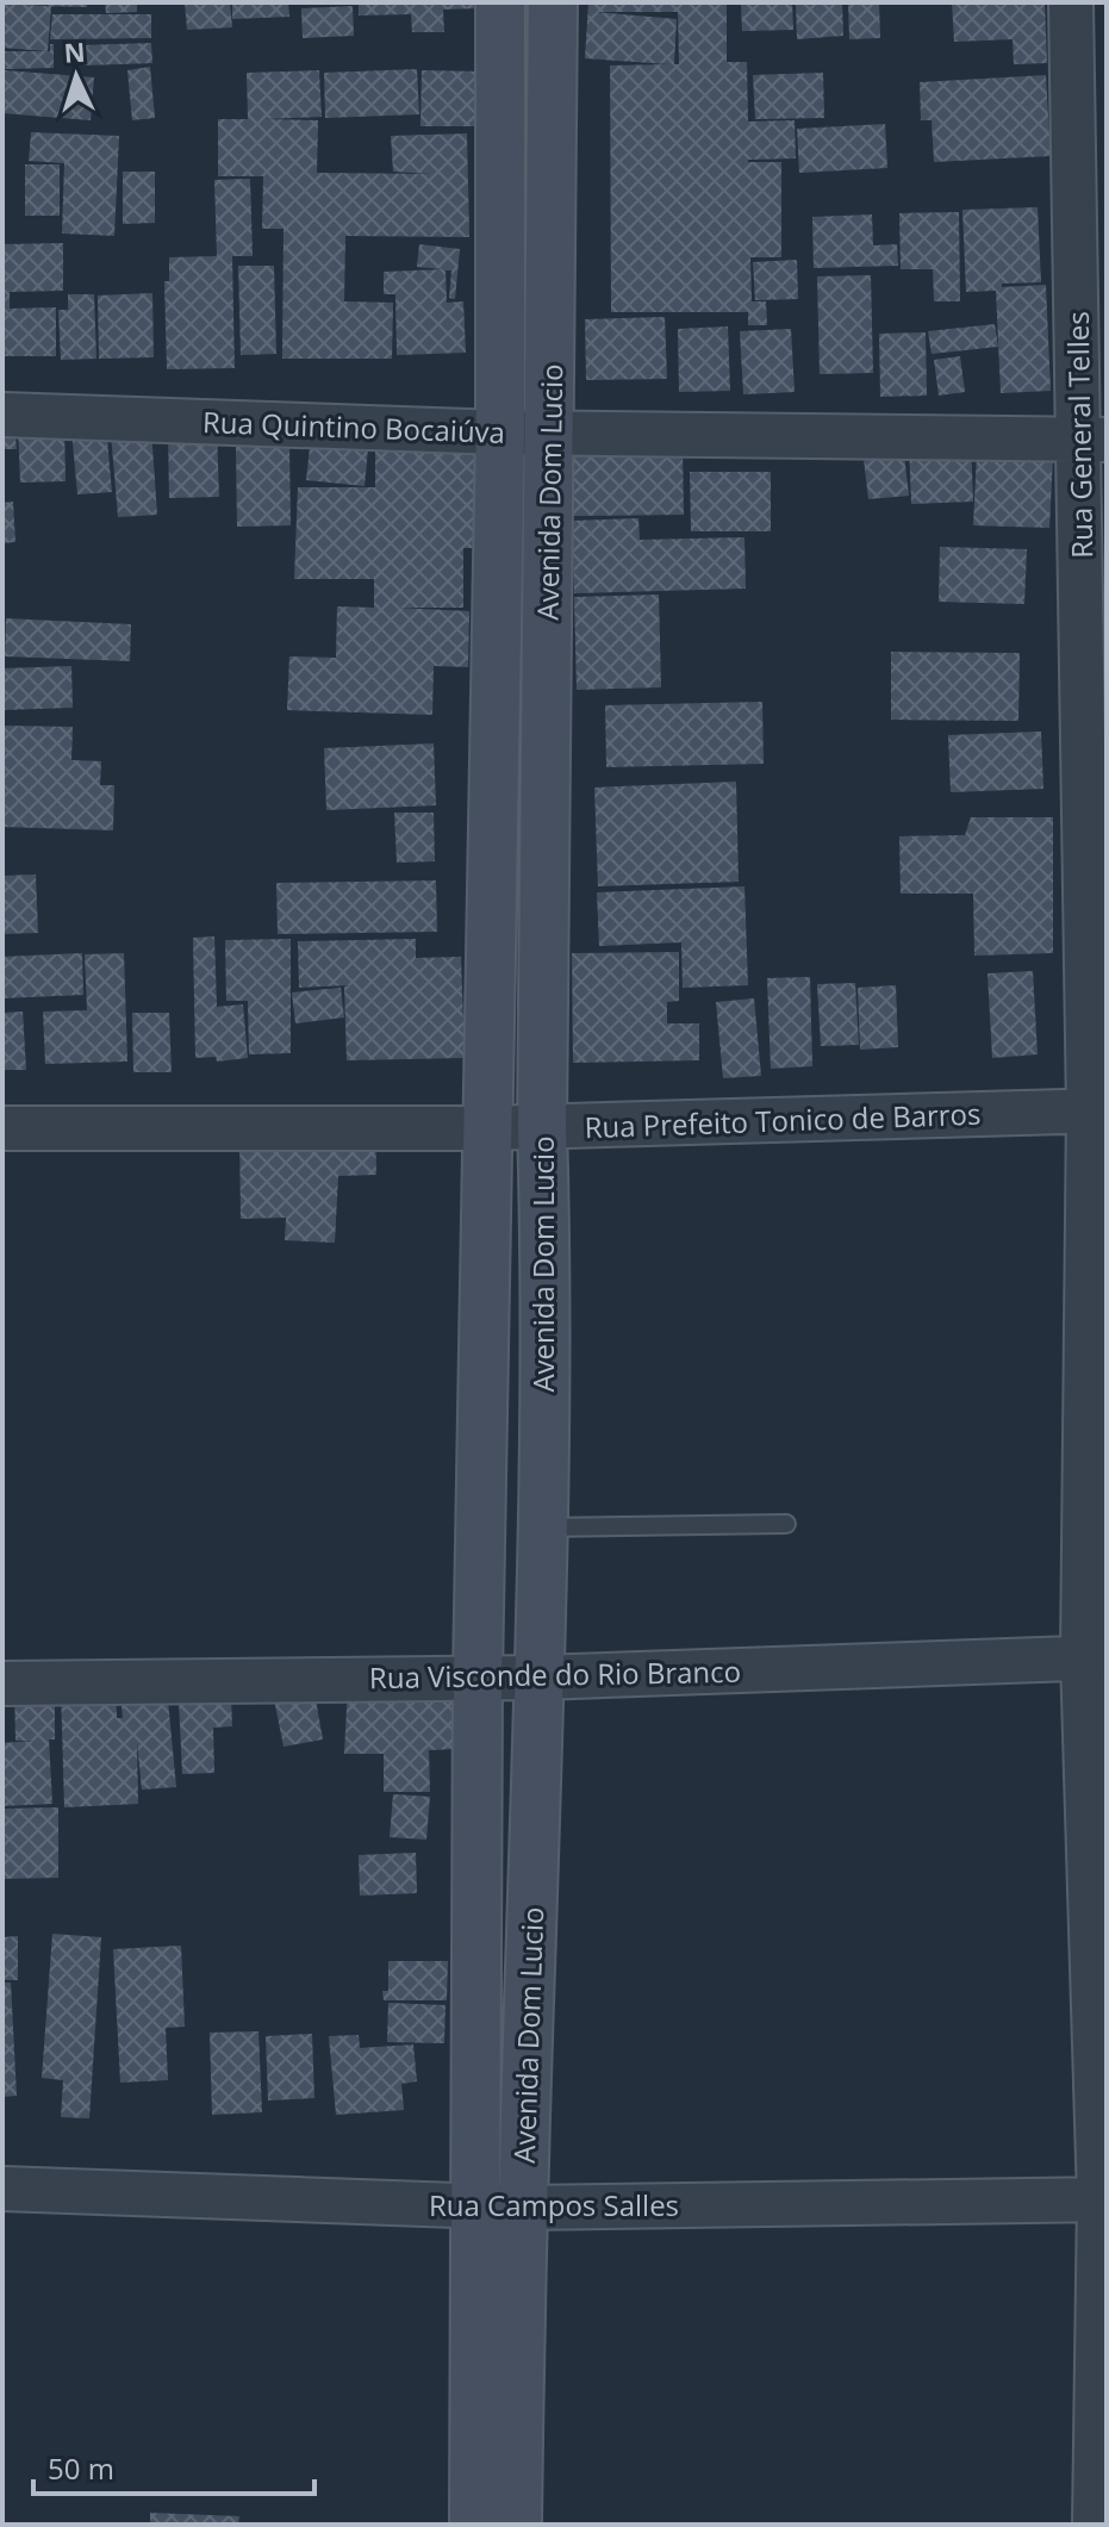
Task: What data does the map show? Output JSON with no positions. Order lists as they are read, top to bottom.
{
  "streets": {
    "main road": ["Avenida Dom Lucio"],
    "street": [
      "Rua Quintino Bocaiúva",
      "Rua General Telles",
      "Rua Prefeito Tonico de Barros",
      "Rua Visconde do Rio Branco",
      "Rua Campos Salles"
    ]
  },
  "crossings": [
    ["Rua Quintino Bocaiúva", "Rua General Telles"],
    ["Rua Quintino Bocaiúva", "Avenida Dom Lucio"],
    ["Rua General Telles", "Rua Prefeito Tonico de Barros"],
    ["Rua General Telles", "Rua Visconde do Rio Branco"],
    ["Rua General Telles", "Rua Campos Salles"],
    ["Avenida Dom Lucio", "Rua Prefeito Tonico de Barros"],
    ["Avenida Dom Lucio", "Rua Visconde do Rio Branco"],
    ["Avenida Dom Lucio", "Rua Campos Salles"]
  ],
  "scale_bar": "50 m",
  "north": "top"
}
